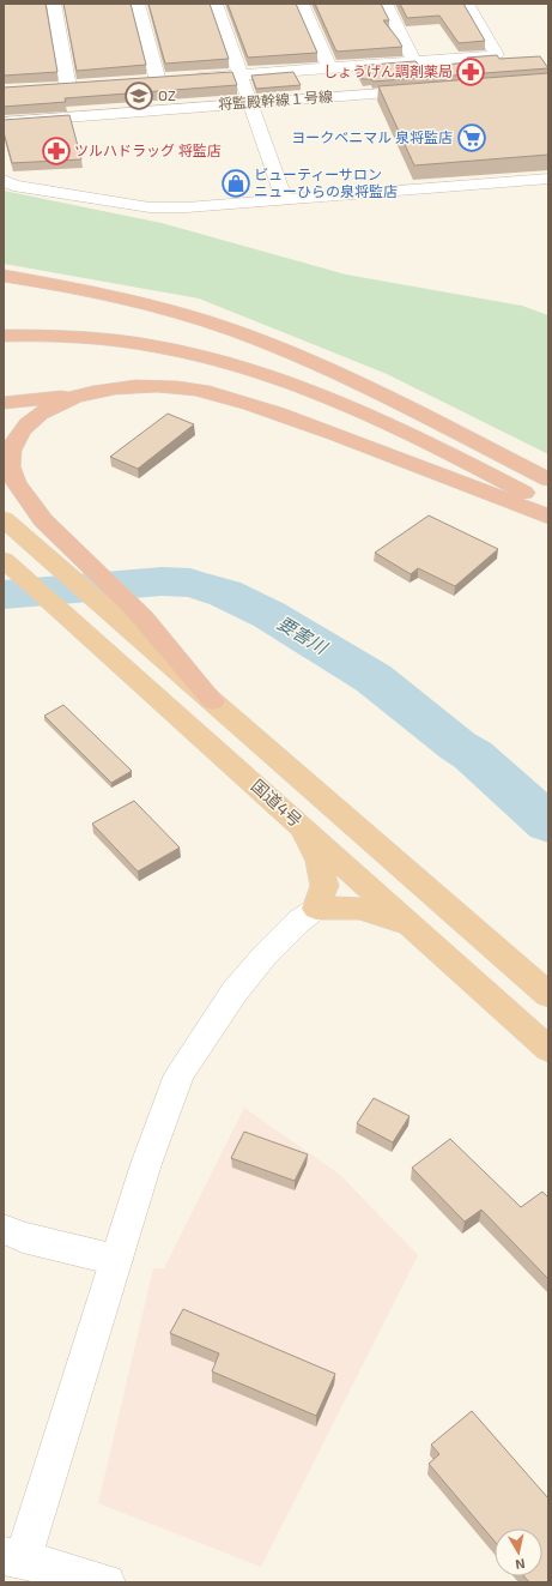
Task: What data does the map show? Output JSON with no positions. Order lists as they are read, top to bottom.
{
  "streets": {
    "highway": ["国道4号"],
    "street": ["将監殿幹線１号線"]
  },
  "water": ["要害川"],
  "places": {
    "pharmacy": ["しょうげん調剤薬局", "ツルハドラッグ 将監店"],
    "school or university": ["OZ"],
    "supermarket": ["ヨークベニマル 泉将監店"],
    "shop": ["ビューティーサロン ニューひらの泉将監店"]
  },
  "north": "bottom"
}
